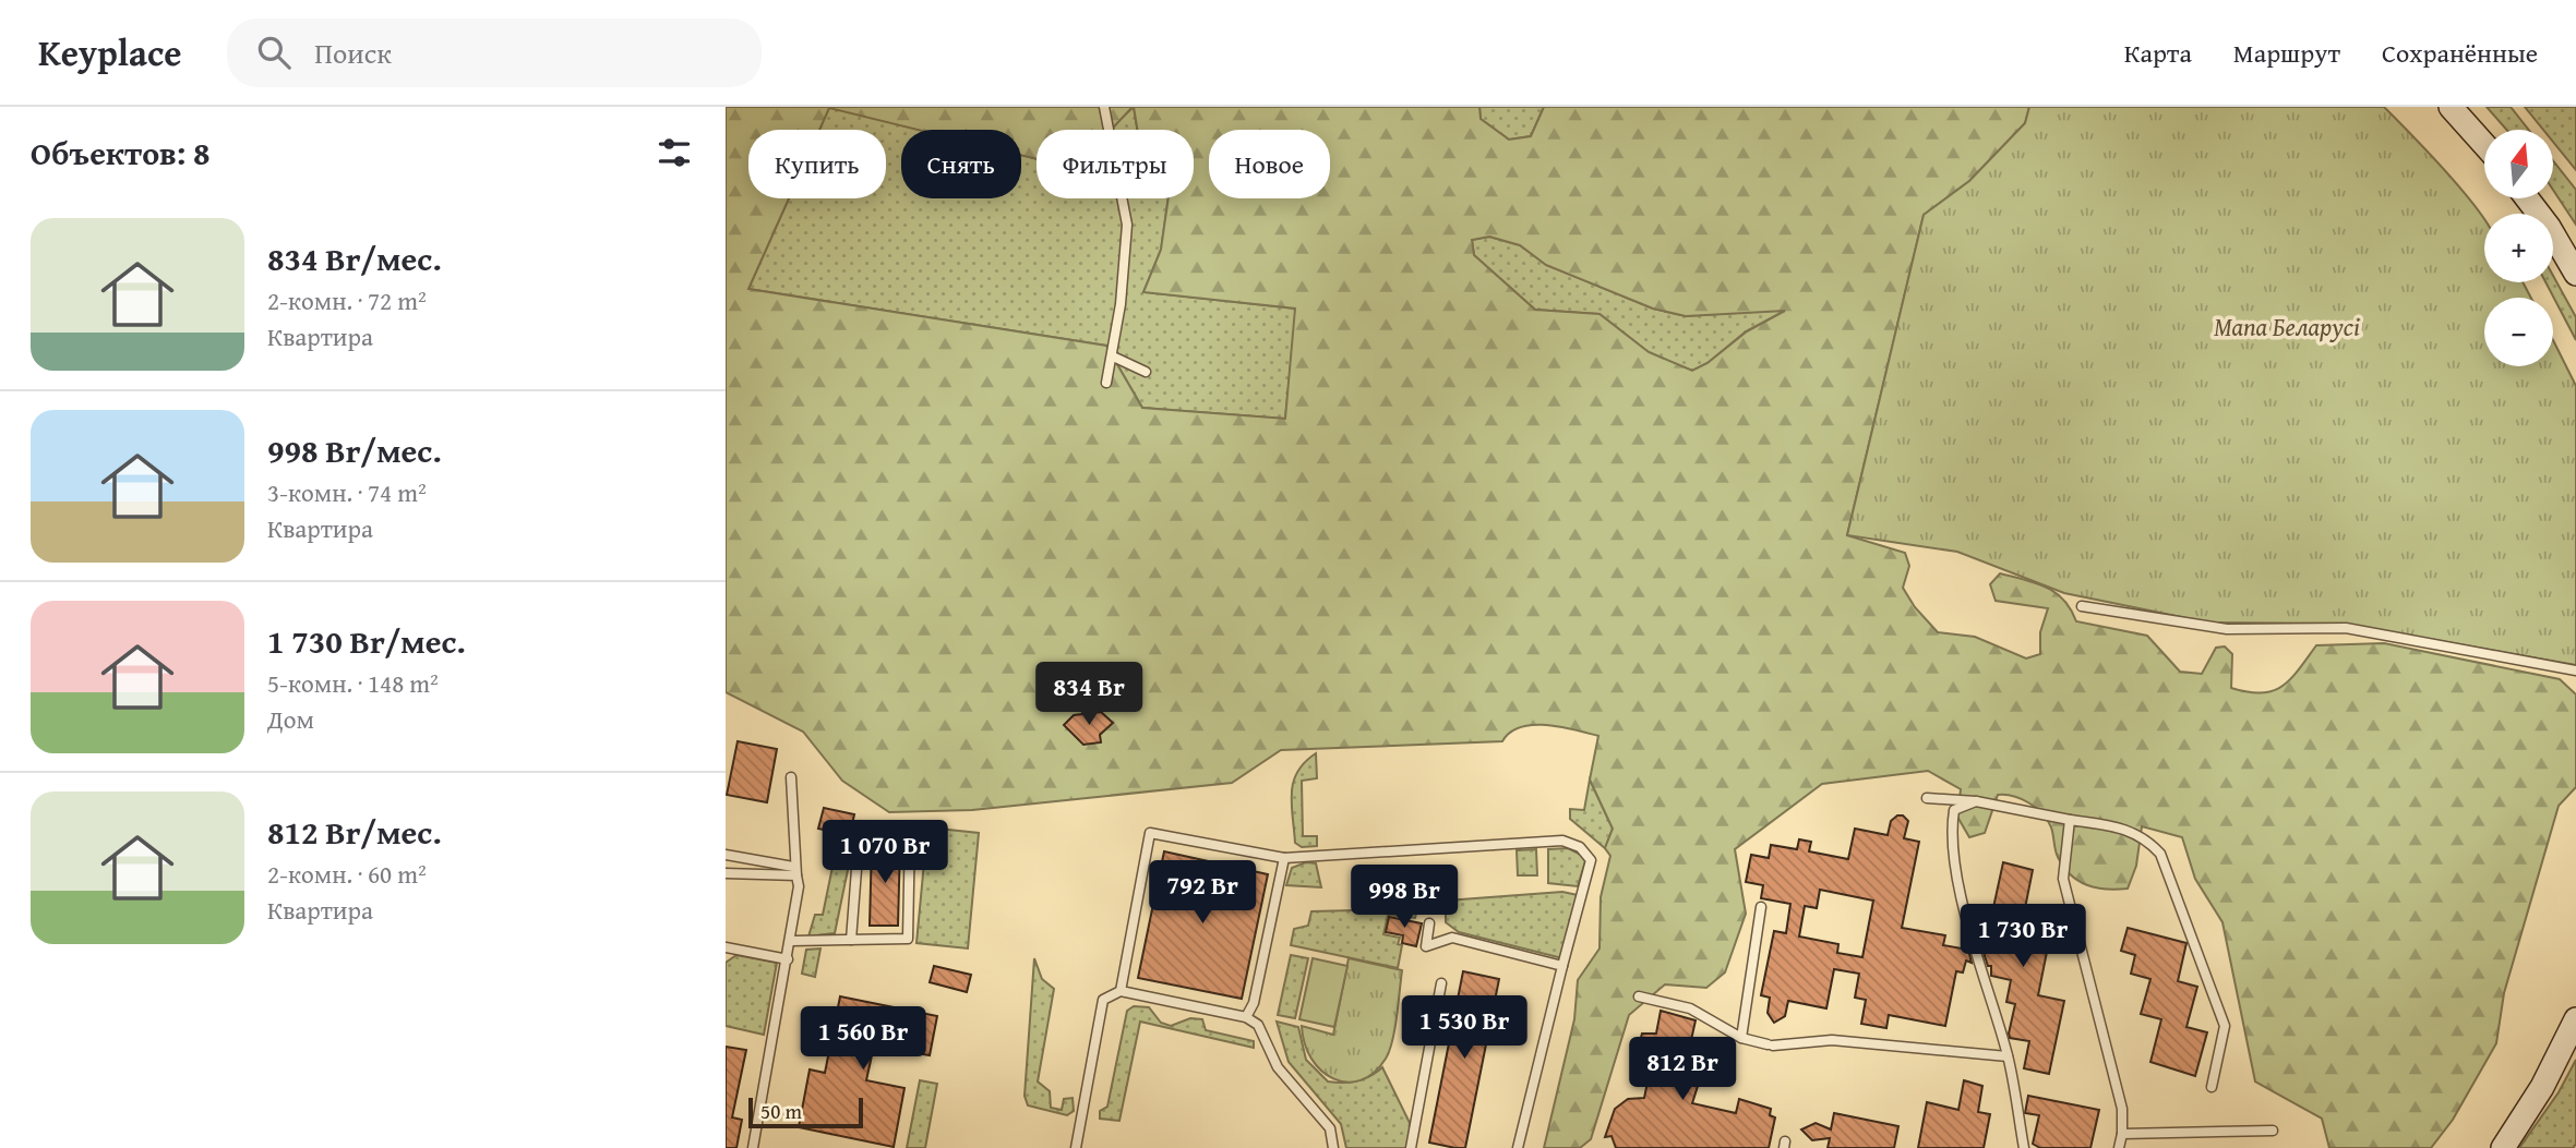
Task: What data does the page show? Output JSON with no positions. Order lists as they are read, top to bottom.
{
  "parks": ["Мапа Беларусі"],
  "scale_bar": "50 m",
  "north": "top",
  "page": {
    "header": "Keyplace",
    "search": "Поиск",
    "nav": ["Карта", "Маршрут", "Сохранённые"],
    "heading": "Объектов: 8",
    "map_buttons": ["+", "−"],
    "chip": [
      "Купить",
      "Снять",
      "Фильтры",
      "Новое"
    ],
    "list": [
      {
        "name": "834 Br/мес.",
        "note": "2-комн. · 72 m² · Квартира"
      },
      {
        "name": "998 Br/мес.",
        "note": "3-комн. · 74 m² · Квартира"
      },
      {
        "name": "1 730 Br/мес.",
        "note": "5-комн. · 148 m² · Дом"
      },
      {
        "name": "812 Br/мес.",
        "note": "2-комн. · 60 m² · Квартира"
      }
    ],
    "price": [
      "834 Br",
      "1 070 Br",
      "792 Br",
      "998 Br",
      "1 730 Br",
      "1 530 Br",
      "1 560 Br",
      "812 Br"
    ],
    "scale": "50 m"
  }
}
